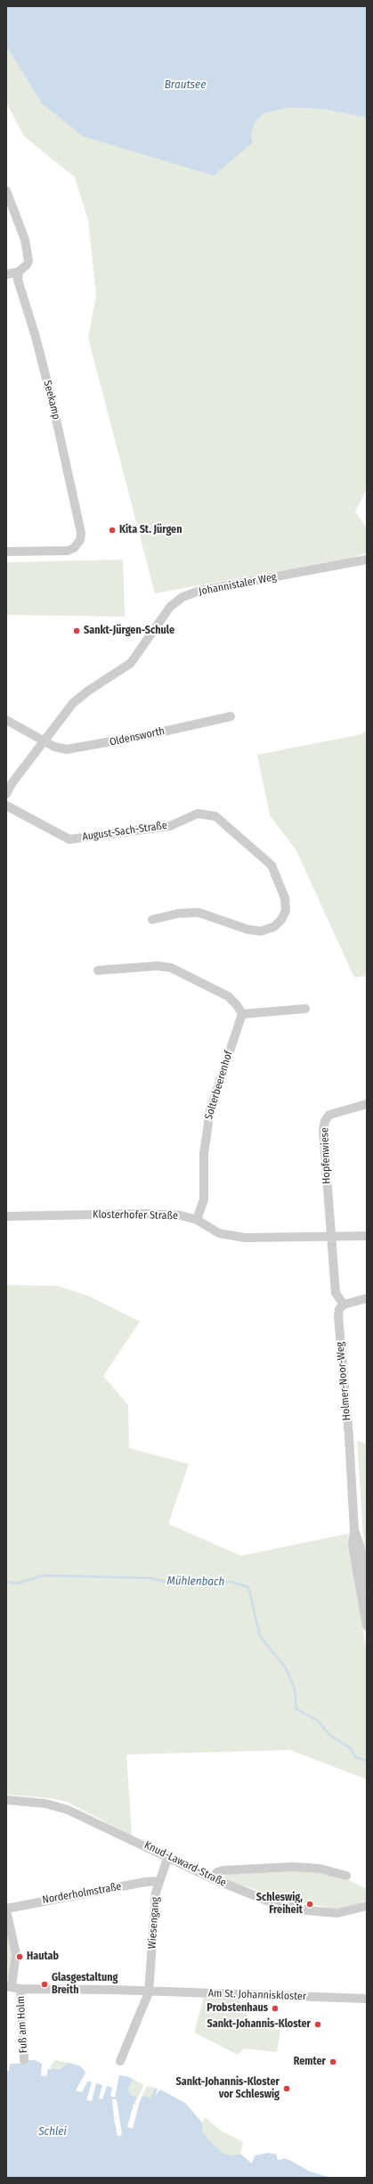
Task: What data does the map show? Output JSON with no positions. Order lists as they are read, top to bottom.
{
  "streets": {
    "street": [
      "Seekamp",
      "Johannistaler Weg",
      "Oldensworth",
      "August-Sach-Straße",
      "Solterbeerenhof",
      "Hopfenwiese",
      "Klosterhofer Straße",
      "Holmer-Noor-Weg",
      "Knud-Laward-Straße",
      "Norderholmstraße",
      "Wiesengang",
      "Am St. Johanniskloster",
      "Fuß am Holm"
    ]
  },
  "crossings": [
    ["Johannistaler Weg", "Oldensworth"],
    ["Solterbeerenhof", "Klosterhofer Straße"],
    ["Hopfenwiese", "Klosterhofer Straße"],
    ["Knud-Laward-Straße", "Wiesengang"],
    ["Norderholmstraße", "Wiesengang"],
    ["Norderholmstraße", "Fuß am Holm"],
    ["Wiesengang", "Am St. Johanniskloster"],
    ["Am St. Johanniskloster", "Fuß am Holm"]
  ],
  "water": ["Brautsee", "Mühlenbach", "Schlei"],
  "places": [
    "Kita St. Jürgen",
    "Sankt-Jürgen-Schule",
    "Schleswig, Freiheit",
    "Hautab",
    "Glasgestaltung Breith",
    "Probstenhaus",
    "Sankt-Johannis-Kloster",
    "Remter",
    "Sankt-Johannis-Kloster vor Schleswig"
  ]
}
